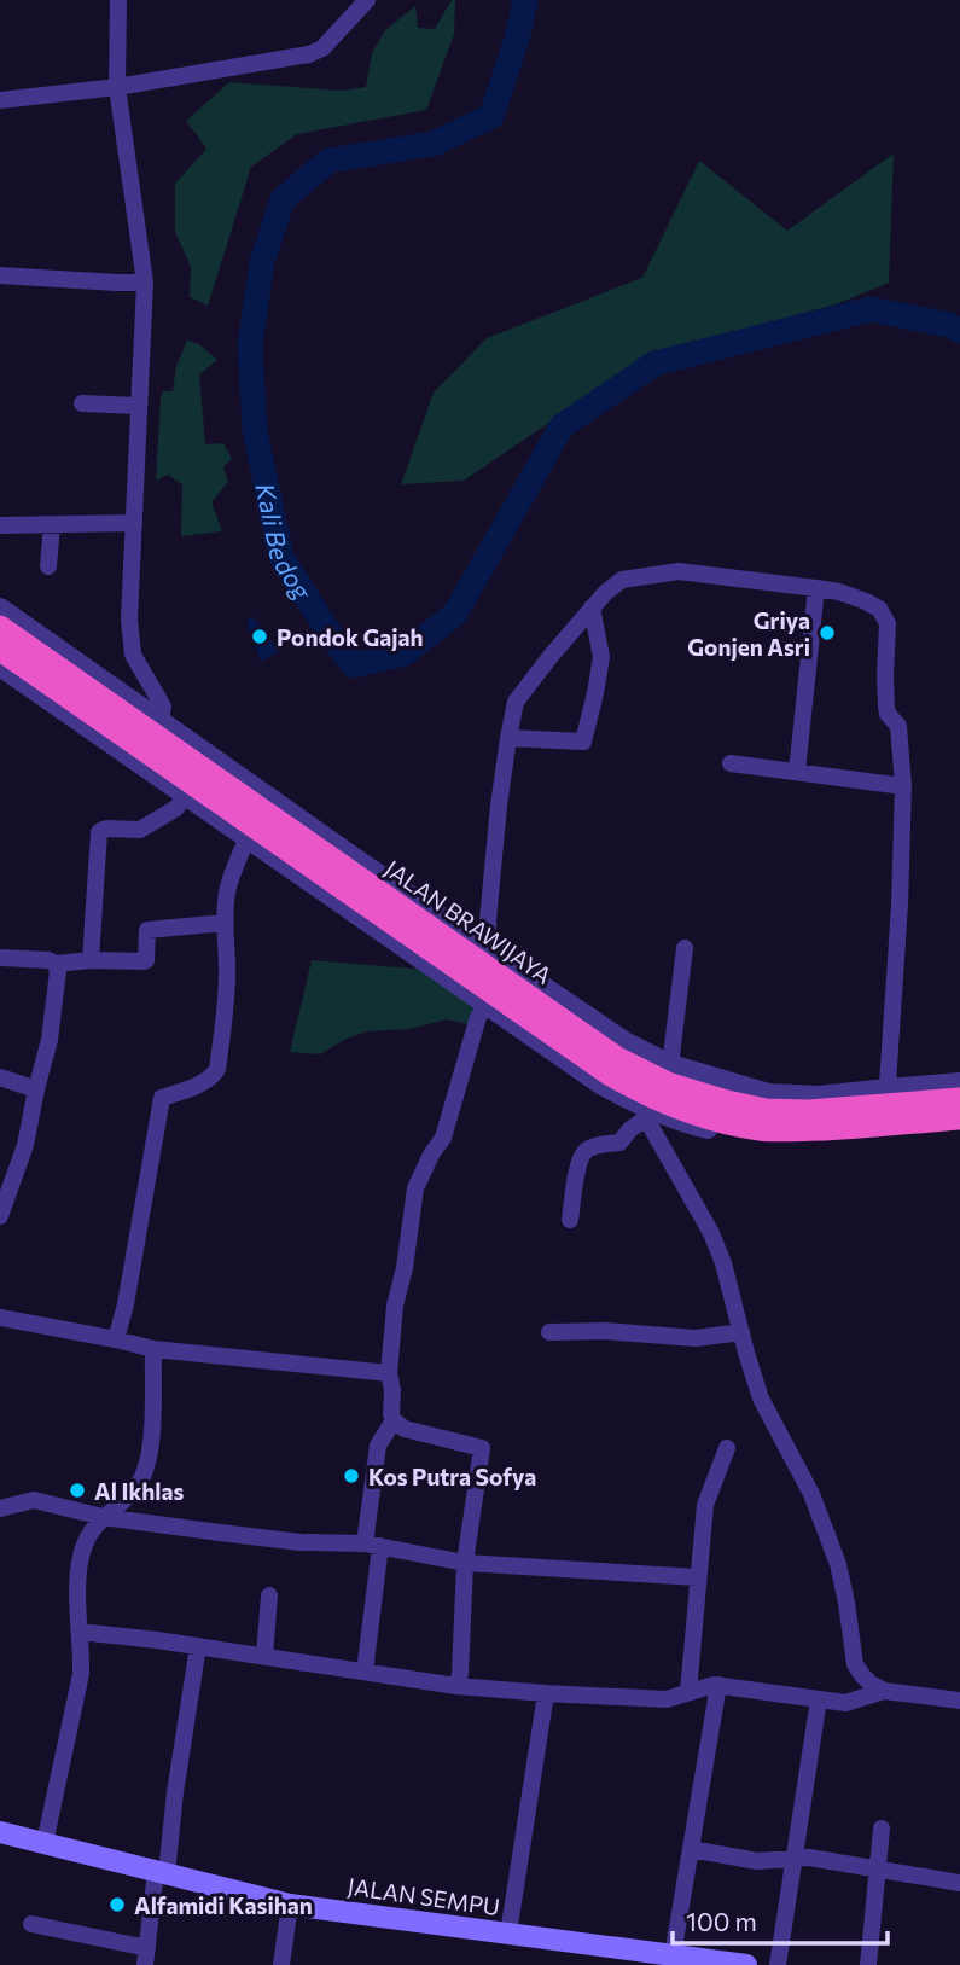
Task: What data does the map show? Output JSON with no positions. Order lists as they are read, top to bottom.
{
  "streets": {
    "highway": ["JALAN BRAWIJAYA"],
    "main road": ["JALAN SEMPU"]
  },
  "water": ["Kali Bedog"],
  "places": [
    "Griya Gonjen Asri",
    "Pondok Gajah",
    "Kos Putra Sofya",
    "Al Ikhlas",
    "Alfamidi Kasihan"
  ],
  "scale_bar": "100 m"
}
